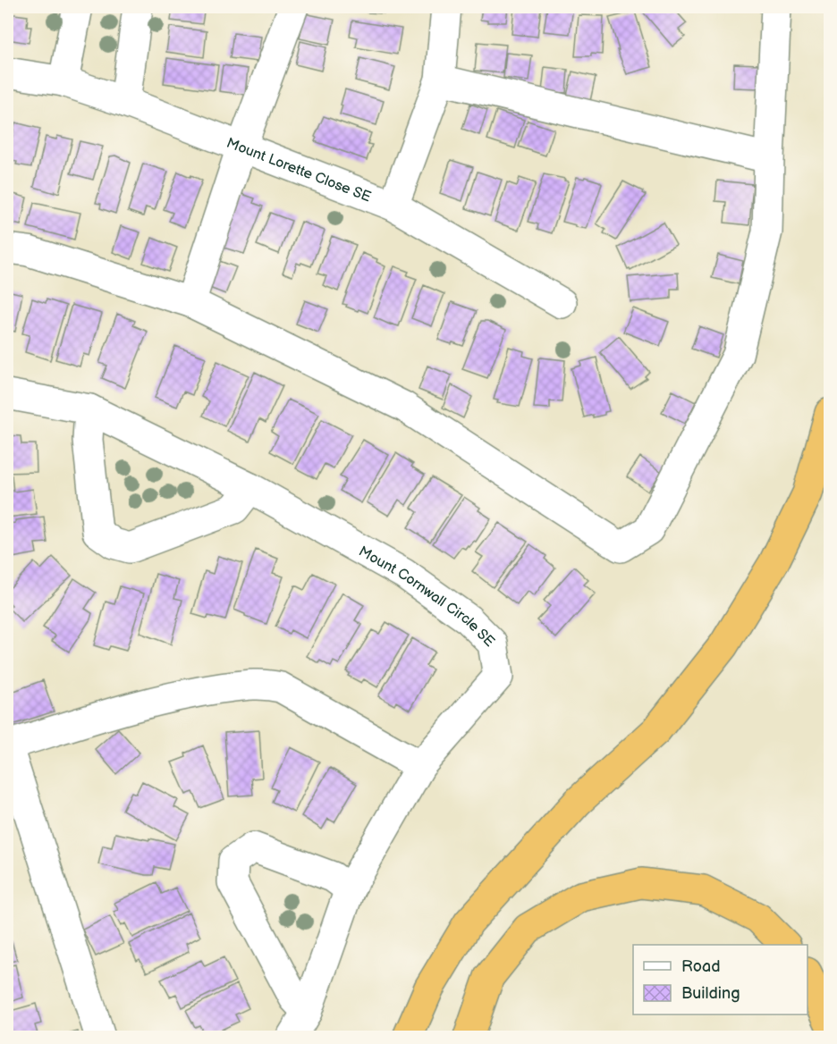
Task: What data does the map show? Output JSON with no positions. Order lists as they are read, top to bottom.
{
  "streets": {
    "street": ["Mount Lorette Close SE", "Mount Cornwall Circle SE"]
  },
  "legend": ["Road", "Building"]
}
